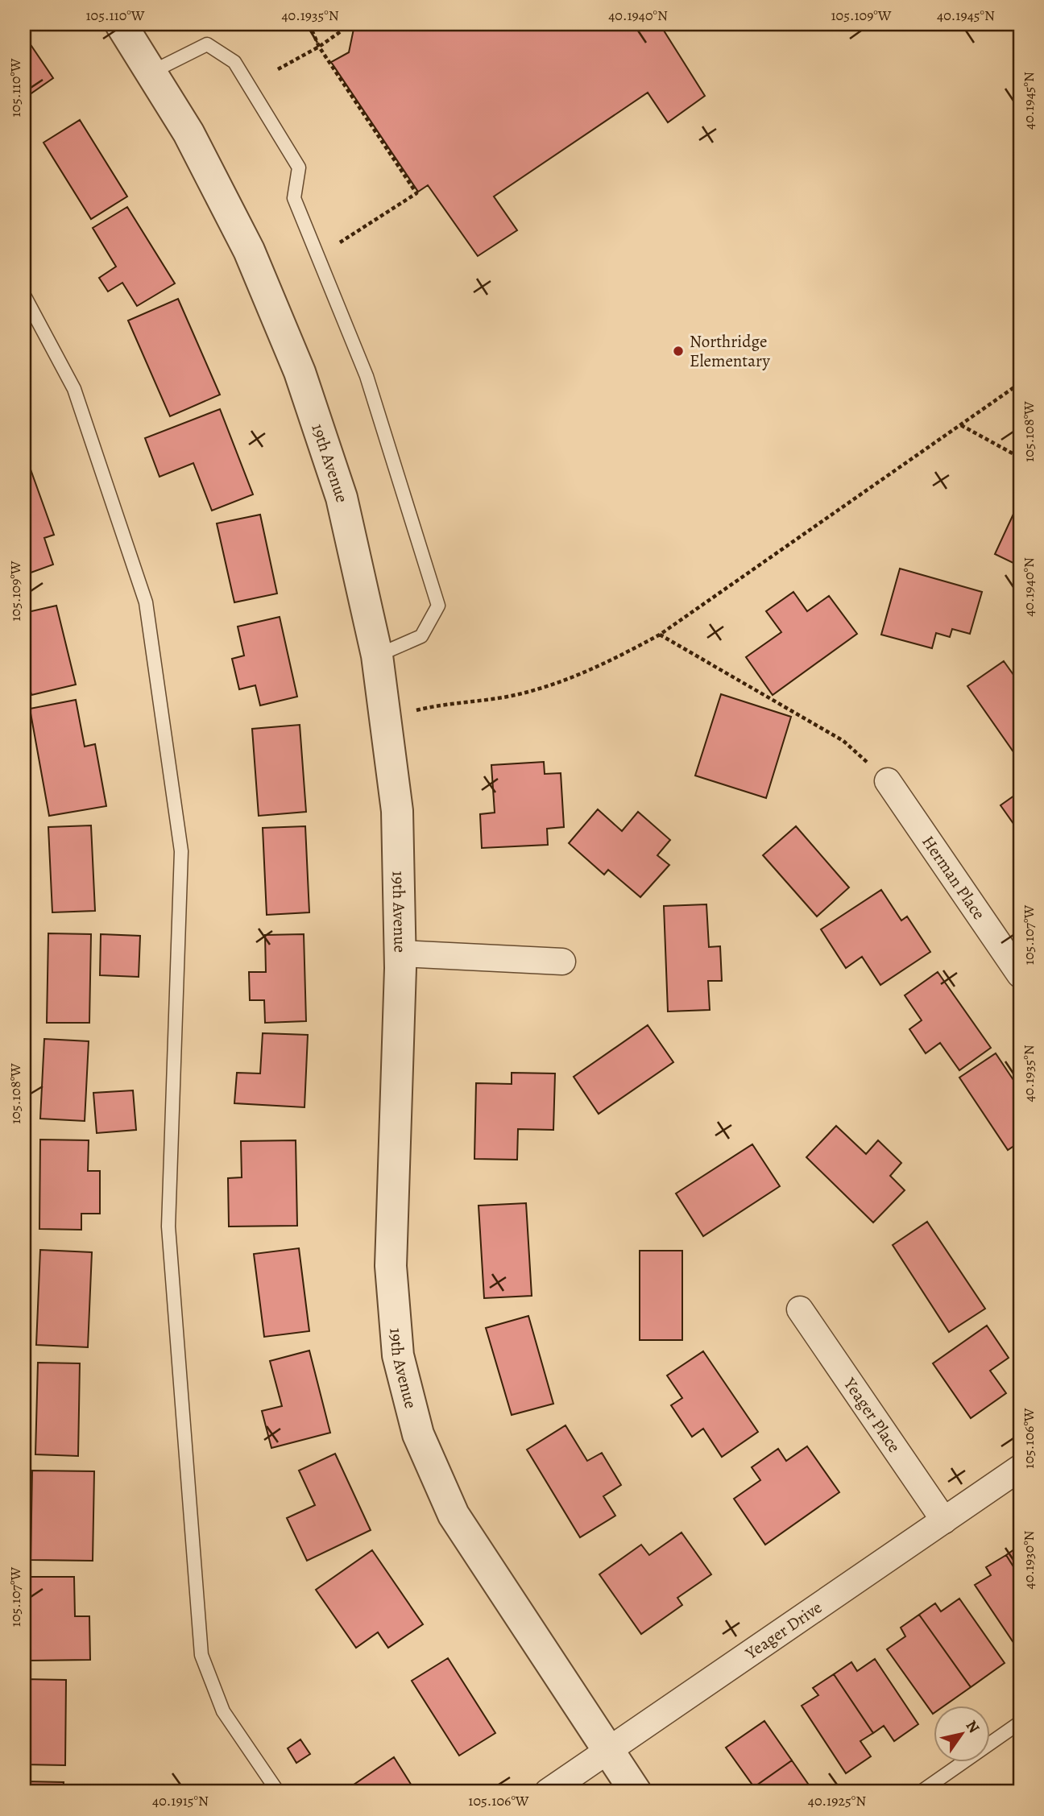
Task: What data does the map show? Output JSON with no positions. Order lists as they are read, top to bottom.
{
  "streets": {
    "street": [
      "19th Avenue",
      "Herman Place",
      "Yeager Place",
      "Yeager Drive"
    ]
  },
  "crossings": [
    ["19th Avenue", "Yeager Drive"],
    ["Yeager Place", "Yeager Drive"]
  ],
  "places": ["Northridge Elementary"],
  "north": "top right",
  "coordinates": [
    "105.110°W",
    "40.1935°N",
    "40.1940°N",
    "105.109°W",
    "40.1945°N",
    "105.108°W",
    "105.107°W",
    "105.106°W",
    "40.1930°N",
    "40.1915°N",
    "40.1925°N"
  ]
}
